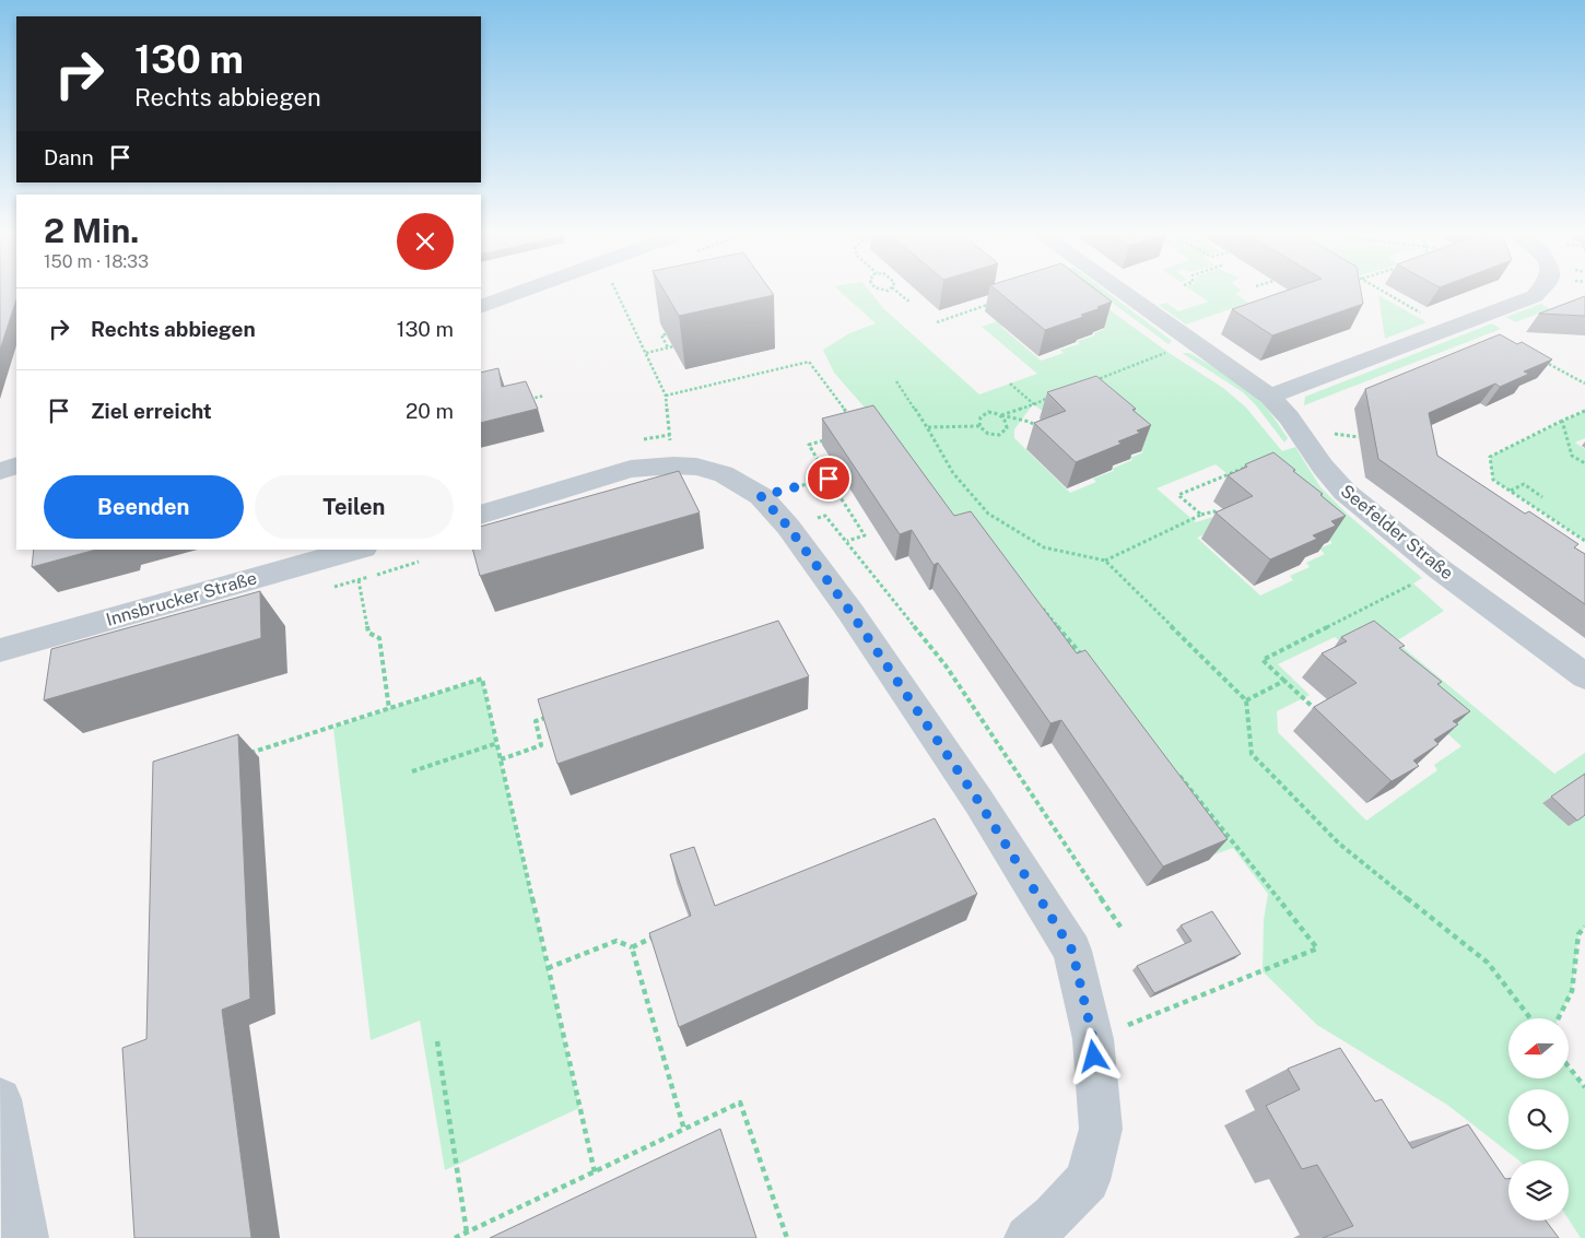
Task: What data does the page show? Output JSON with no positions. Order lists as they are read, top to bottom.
{
  "streets": {
    "street": ["Seefelder Straße", "Innsbrucker Straße"]
  },
  "north": "left",
  "page": {
    "turn": ["130 m", "Rechts abbiegen"],
    "then": "Dann",
    "heading": ["2 Min.", "150 m · 18:33"],
    "list": [
      {
        "name": "Rechts abbiegen",
        "value": "130 m"
      },
      {
        "name": "Ziel erreicht",
        "value": "20 m"
      }
    ],
    "buttons": ["Beenden", "Teilen"]
  }
}
